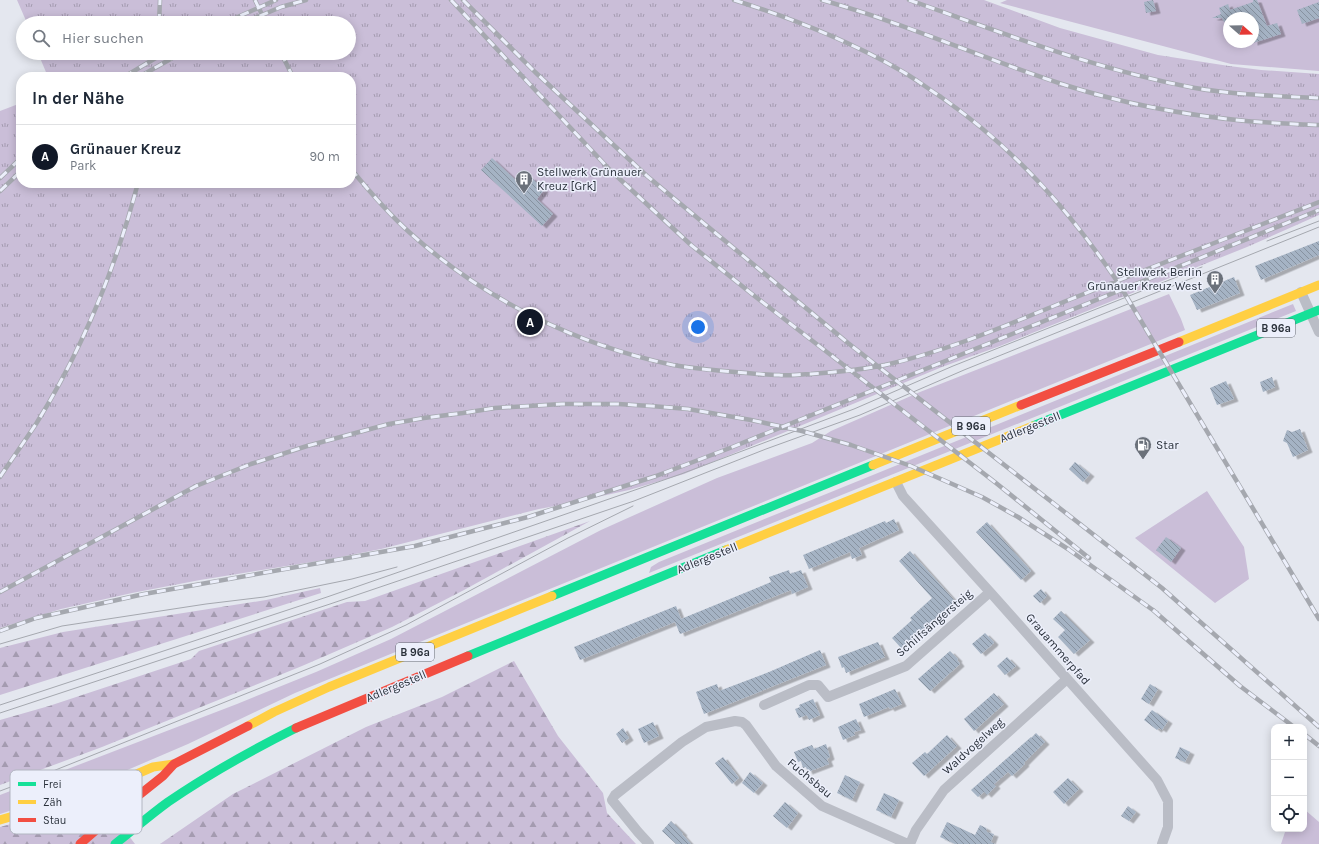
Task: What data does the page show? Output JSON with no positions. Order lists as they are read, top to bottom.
{
  "streets": {
    "main road": ["B 96a", "Adlergestell"],
    "street": [
      "Schilfsängersteig",
      "Grauammerpfad",
      "Waldvogelweg",
      "Fuchsbau"
    ]
  },
  "crossings": [
    ["Adlergestell", "Grauammerpfad"],
    ["Schilfsängersteig", "Grauammerpfad"],
    ["Grauammerpfad", "Waldvogelweg"],
    ["Waldvogelweg", "Fuchsbau"]
  ],
  "places": {
    "building": ["Stellwerk Grünauer Kreuz [Grk]", "Stellwerk Berlin Grünauer Kreuz West"],
    "fuel station": ["Star"]
  },
  "legend": ["Frei", "Zäh", "Stau"],
  "north": "right",
  "page": {
    "search": "Hier suchen",
    "heading": "In der Nähe",
    "list": [
      {
        "mark": "A",
        "name": "Grünauer Kreuz",
        "note": "Park",
        "value": "90 m"
      }
    ],
    "pins": "A",
    "map_buttons": ["+", "−"]
  }
}
